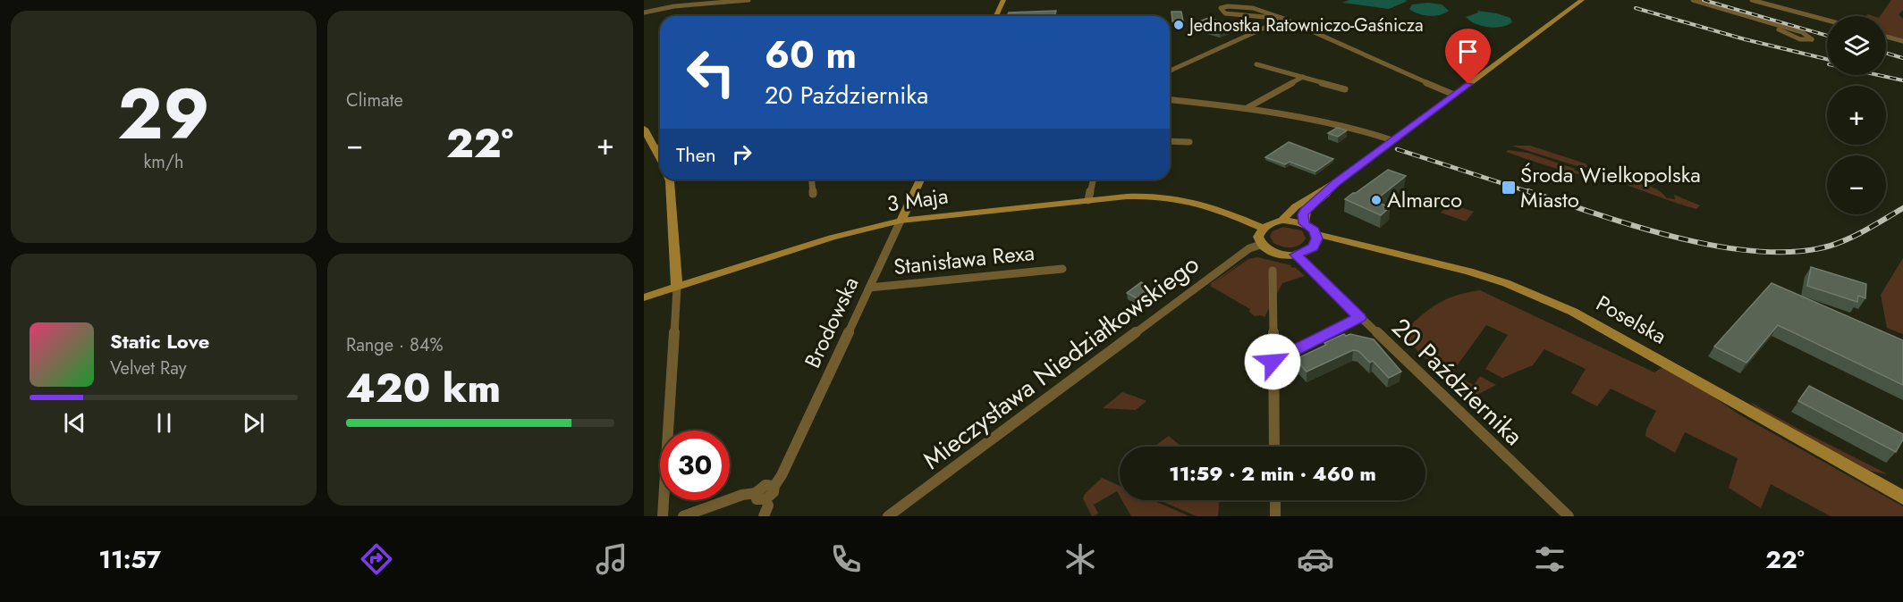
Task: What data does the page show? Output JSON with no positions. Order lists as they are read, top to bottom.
{
  "streets": {
    "street": [
      "3 Maja",
      "Stanisława Rexa",
      "Poselska",
      "Brodowska",
      "Mieczysława Niedziałkowskiego",
      "20 Października"
    ]
  },
  "crossings": [
    ["3 Maja", "Poselska"],
    ["3 Maja", "Brodowska"],
    ["3 Maja", "Mieczysława Niedziałkowskiego"],
    ["3 Maja", "20 Października"],
    ["Stanisława Rexa", "Brodowska"],
    ["Poselska", "Mieczysława Niedziałkowskiego"],
    ["Poselska", "20 Października"],
    ["Mieczysława Niedziałkowskiego", "20 Października"]
  ],
  "places": {
    "other": ["Jednostka Ratowniczo-Gaśnicza", "Almarco"],
    "transit": ["Środa Wielkopolska Miasto"]
  },
  "page": {
    "tile": [
      ["29", "km/h"],
      "Climate",
      ["Range · 84%", "420 km"]
    ],
    "map_buttons": ["+", "−"],
    "turn": ["60 m", "20 Października"],
    "heat": ["−", "22°", "+"],
    "then": "Then",
    "song": ["Static Love", "Velvet Ray"],
    "limit": "30",
    "trip": "11:59 · 2 min · 460 m",
    "tabs": ["11:57", "22°"]
  }
}
